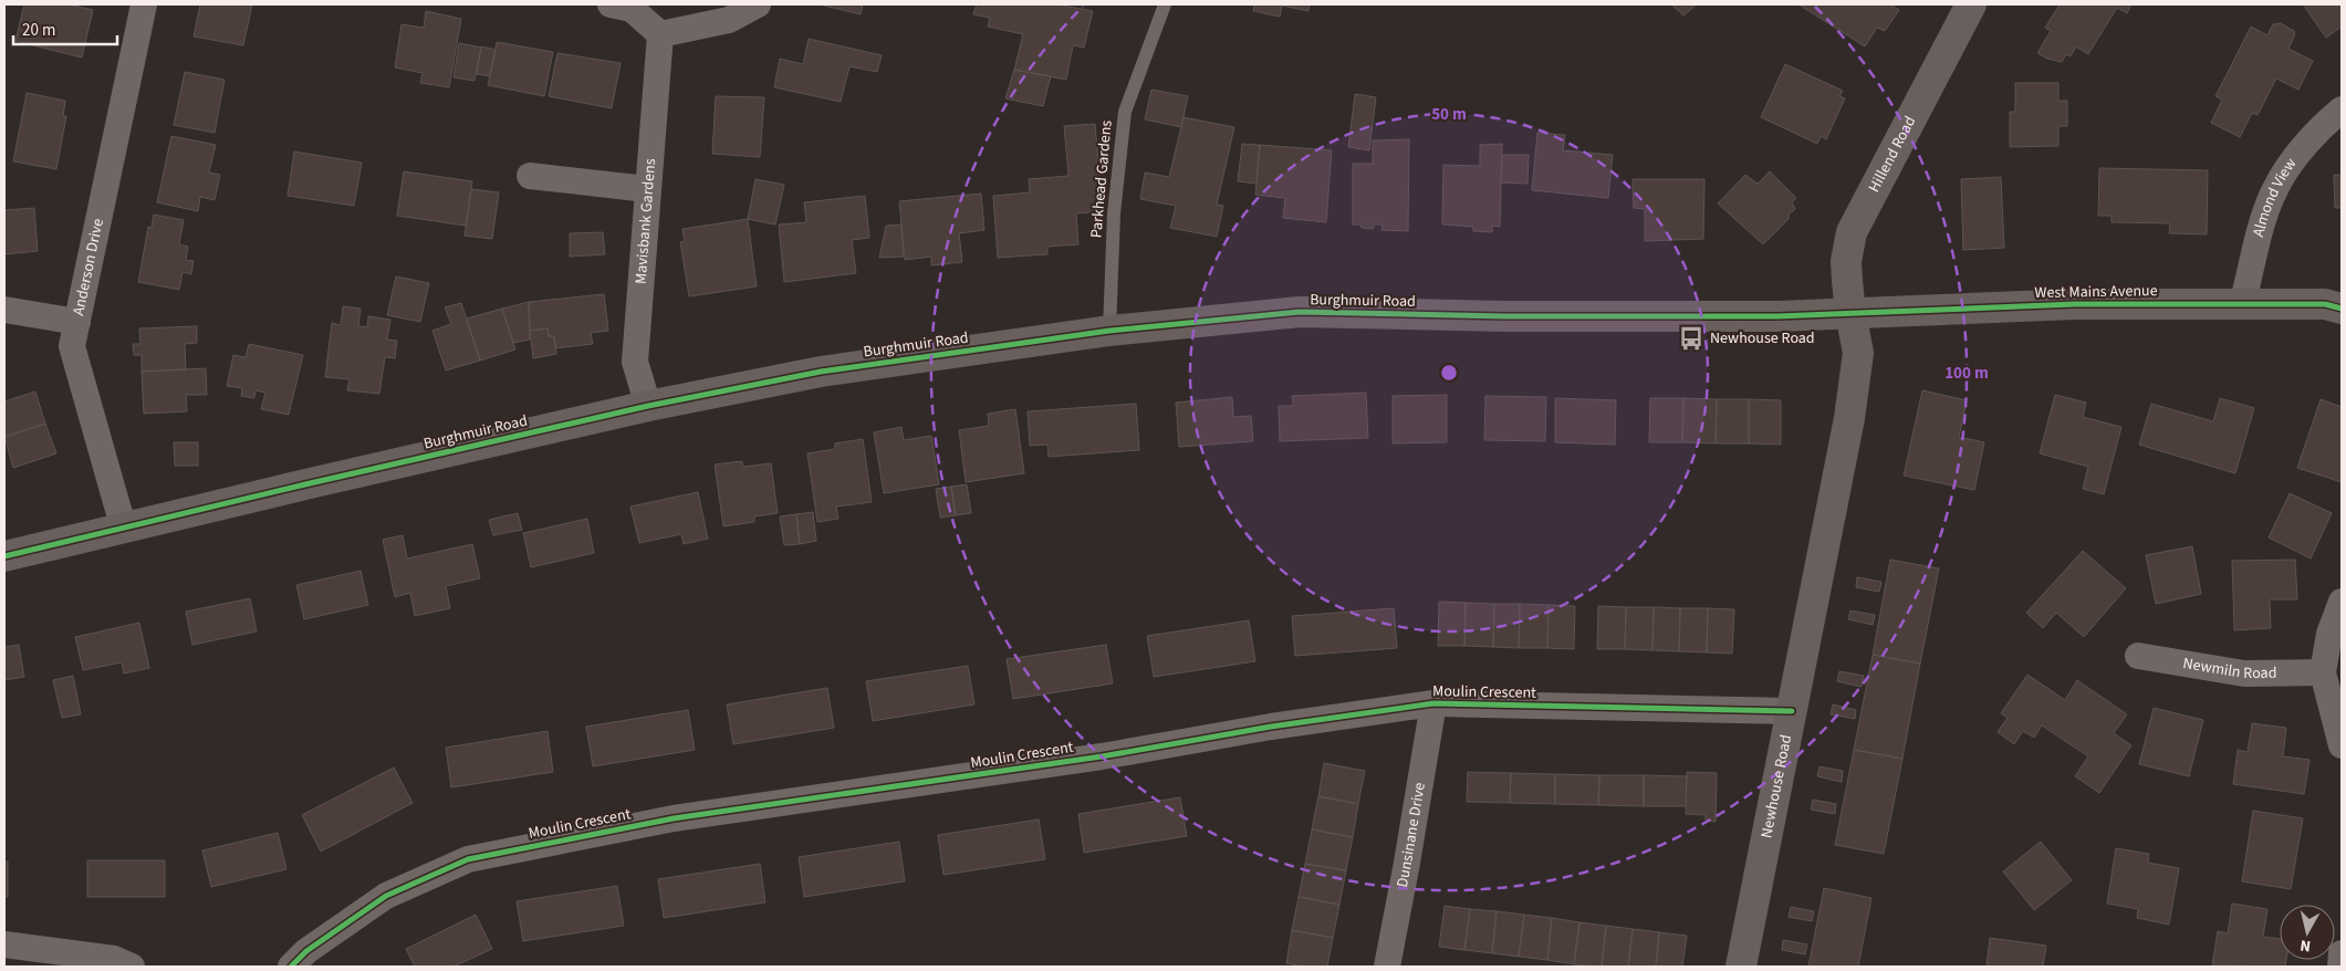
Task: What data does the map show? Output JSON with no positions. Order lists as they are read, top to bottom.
{
  "streets": {
    "street": [
      "Hillend Road",
      "Almond View",
      "Mavisbank Gardens",
      "Anderson Drive",
      "West Mains Avenue",
      "Burghmuir Road",
      "Newmiln Road",
      "Moulin Crescent",
      "Newhouse Road",
      "Dunsinane Drive"
    ],
    "lane": ["Parkhead Gardens"]
  },
  "crossings": [
    ["Hillend Road", "West Mains Avenue"],
    ["Hillend Road", "Burghmuir Road"],
    ["Hillend Road", "Newhouse Road"],
    ["Parkhead Gardens", "Burghmuir Road"],
    ["Almond View", "West Mains Avenue"],
    ["Mavisbank Gardens", "Burghmuir Road"],
    ["Anderson Drive", "Burghmuir Road"],
    ["West Mains Avenue", "Burghmuir Road"],
    ["West Mains Avenue", "Newhouse Road"],
    ["Burghmuir Road", "Newhouse Road"],
    ["Moulin Crescent", "Newhouse Road"],
    ["Moulin Crescent", "Dunsinane Drive"]
  ],
  "places": {
    "bus stop": ["Newhouse Road"]
  },
  "scale_bar": "20 m",
  "north": "bottom",
  "rings": ["50 m", "100 m"]
}
